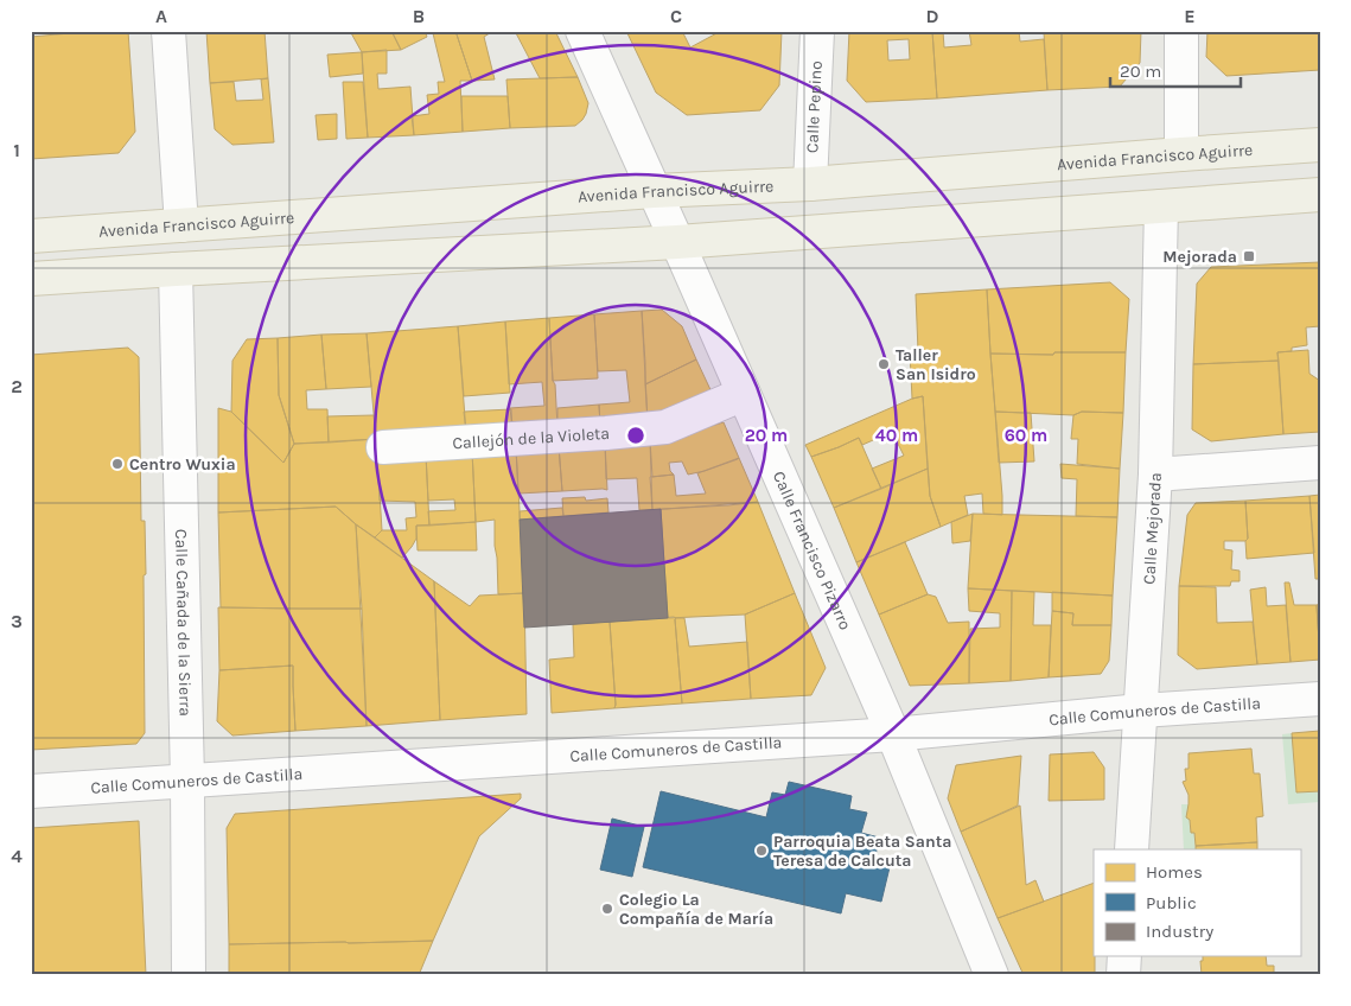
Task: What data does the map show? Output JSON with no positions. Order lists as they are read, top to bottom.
{
  "streets": {
    "main road": ["Avenida Francisco Aguirre"],
    "street": [
      "Calle Pepino",
      "Callejón de la Violeta",
      "Calle Mejorada",
      "Calle Francisco Pizarro",
      "Calle Cañada de la Sierra",
      "Calle Comuneros de Castilla"
    ]
  },
  "crossings": [
    ["Calle Pepino", "Avenida Francisco Aguirre"],
    ["Avenida Francisco Aguirre", "Calle Francisco Pizarro"],
    ["Callejón de la Violeta", "Calle Francisco Pizarro"],
    ["Calle Mejorada", "Calle Comuneros de Castilla"],
    ["Calle Francisco Pizarro", "Calle Comuneros de Castilla"],
    ["Calle Cañada de la Sierra", "Calle Comuneros de Castilla"]
  ],
  "places": {
    "transit": ["Mejorada"],
    "other": [
      "Taller San Isidro",
      "Centro Wuxia",
      "Parroquia Beata Santa Teresa de Calcuta",
      "Colegio La Compañía de María"
    ]
  },
  "legend": ["Homes", "Public", "Industry"],
  "scale_bar": "20 m",
  "grid": {
    "columns": [
      "A",
      "B",
      "C",
      "D",
      "E"
    ],
    "rows": [
      "1",
      "2",
      "3",
      "4"
    ]
  },
  "rings": ["20 m", "40 m", "60 m"]
}
